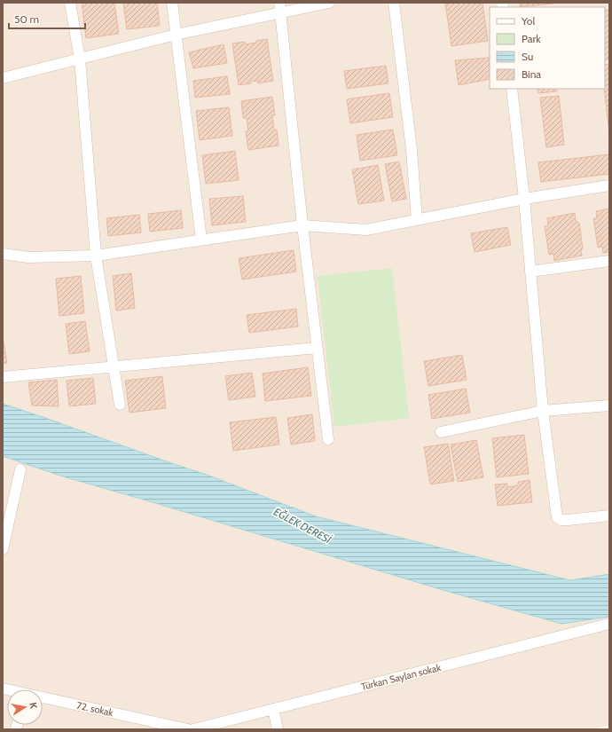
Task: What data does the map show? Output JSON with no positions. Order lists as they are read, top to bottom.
{
  "streets": {
    "street": ["Türkan Saylan sokak", "72. sokak"]
  },
  "water": ["EĞLEK DERESİ"],
  "legend": [
    "Yol",
    "Park",
    "Su",
    "Bina"
  ],
  "scale_bar": "50 m",
  "north": "right"
}
